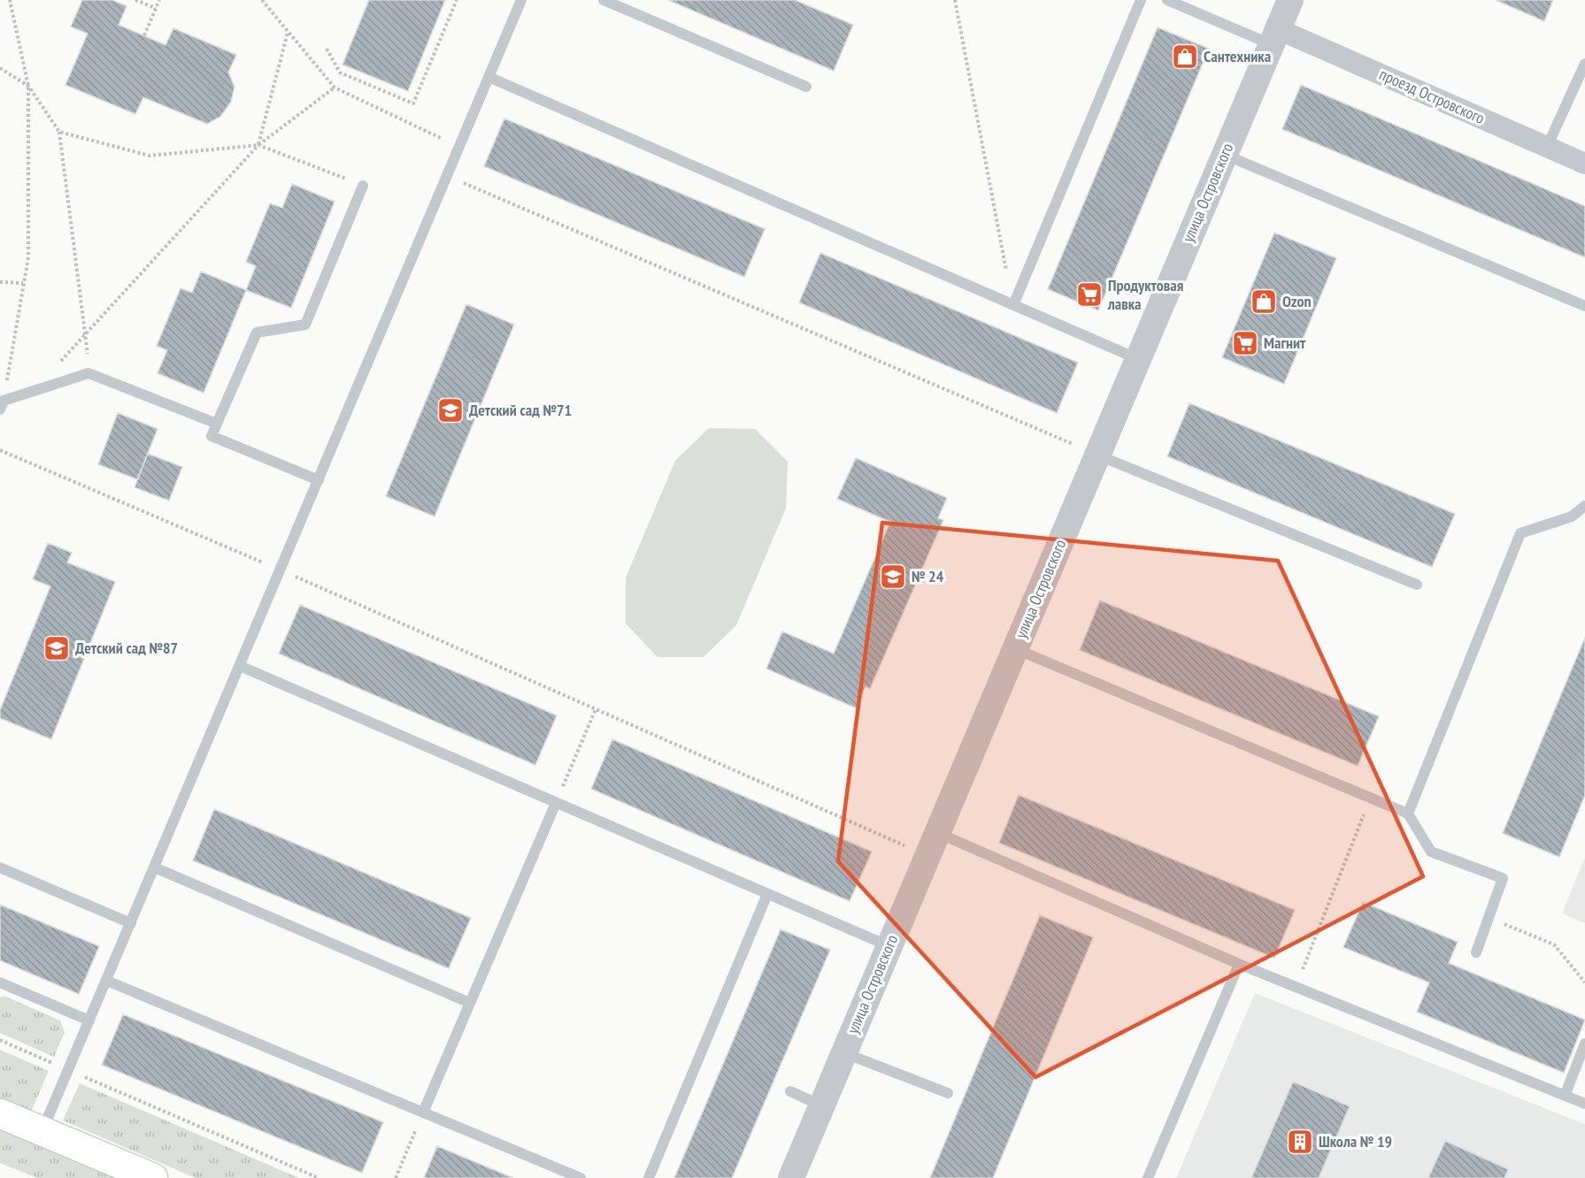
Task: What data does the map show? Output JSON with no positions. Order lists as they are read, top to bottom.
{
  "streets": {
    "street": ["проезд Островского", "улица Островского"]
  },
  "crossings": [
    ["проезд Островского", "улица Островского"]
  ],
  "places": {
    "shop": ["Сантехника", "Ozon"],
    "supermarket": ["Продуктовая лавка", "Магнит"],
    "school or university": ["Детский сад №71", "№ 24", "Детский сад №87"],
    "building": ["Школа № 19"]
  }
}
